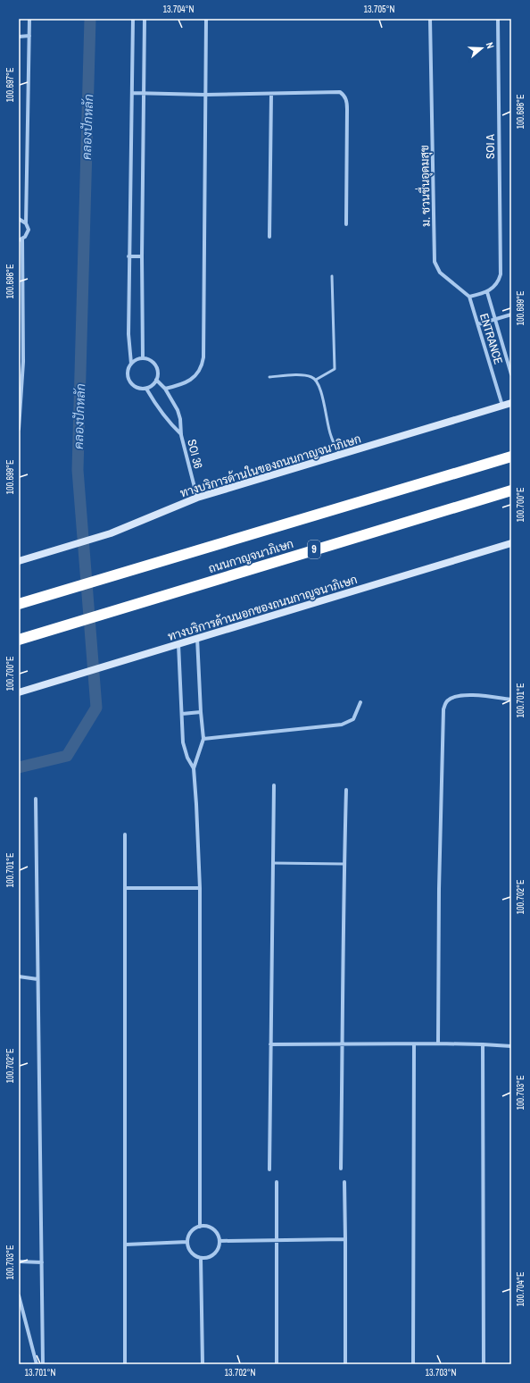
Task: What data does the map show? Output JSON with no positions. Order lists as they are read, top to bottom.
{
  "streets": {
    "highway": ["9", "ถนนกาญจนาภิเษก"],
    "main road": ["ทางบริการด้านในของถนนกาญจนาภิเษก", "ทางบริการด้านนอกของถนนกาญจนาภิเษก"],
    "street": [
      "SOI A",
      "ม. ชวนชื่นอุดมสุข",
      "ENTRANCE",
      "SOI 36"
    ]
  },
  "crossings": [
    ["ม. ชวนชื่นอุดมสุข", "ENTRANCE"],
    ["ENTRANCE", "ทางบริการด้านในของถนนกาญจนาภิเษก"],
    ["SOI 36", "ทางบริการด้านในของถนนกาญจนาภิเษก"]
  ],
  "water": ["คลองปักหลัก"],
  "north": "right",
  "coordinates": [
    "13.704°N",
    "13.705°N",
    "100.697°E",
    "100.698°E",
    "100.699°E",
    "100.700°E",
    "100.701°E",
    "100.702°E",
    "100.703°E",
    "100.704°E",
    "13.701°N",
    "13.702°N",
    "13.703°N"
  ]
}
